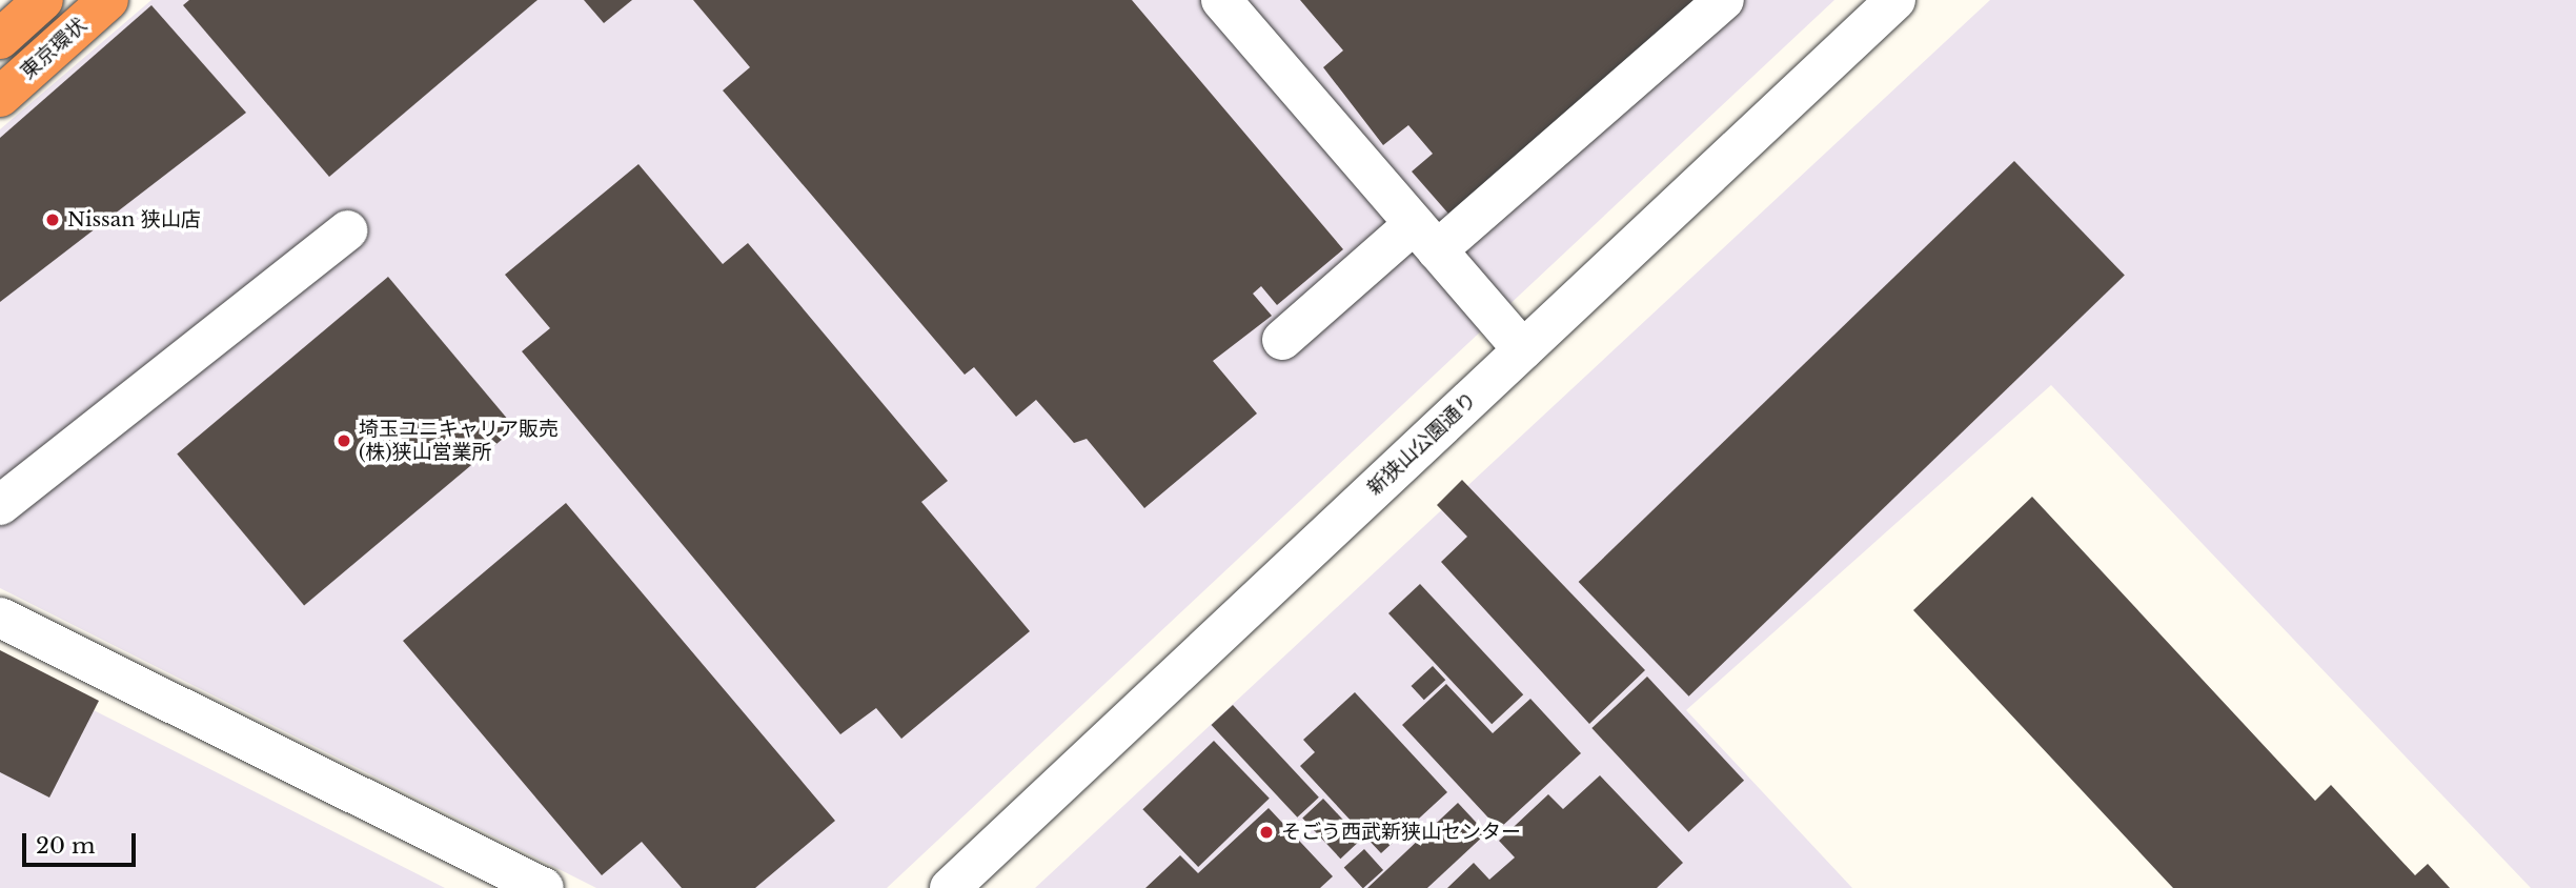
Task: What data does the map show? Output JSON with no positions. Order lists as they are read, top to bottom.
{
  "streets": {
    "highway": ["東京環状"],
    "street": ["新狭山公園通り"]
  },
  "places": ["Nissan 狭山店", "埼玉ユニキャリア販売 (株)狭山営業所", "そごう西武新狭山センター"],
  "scale_bar": "20 m"
}
